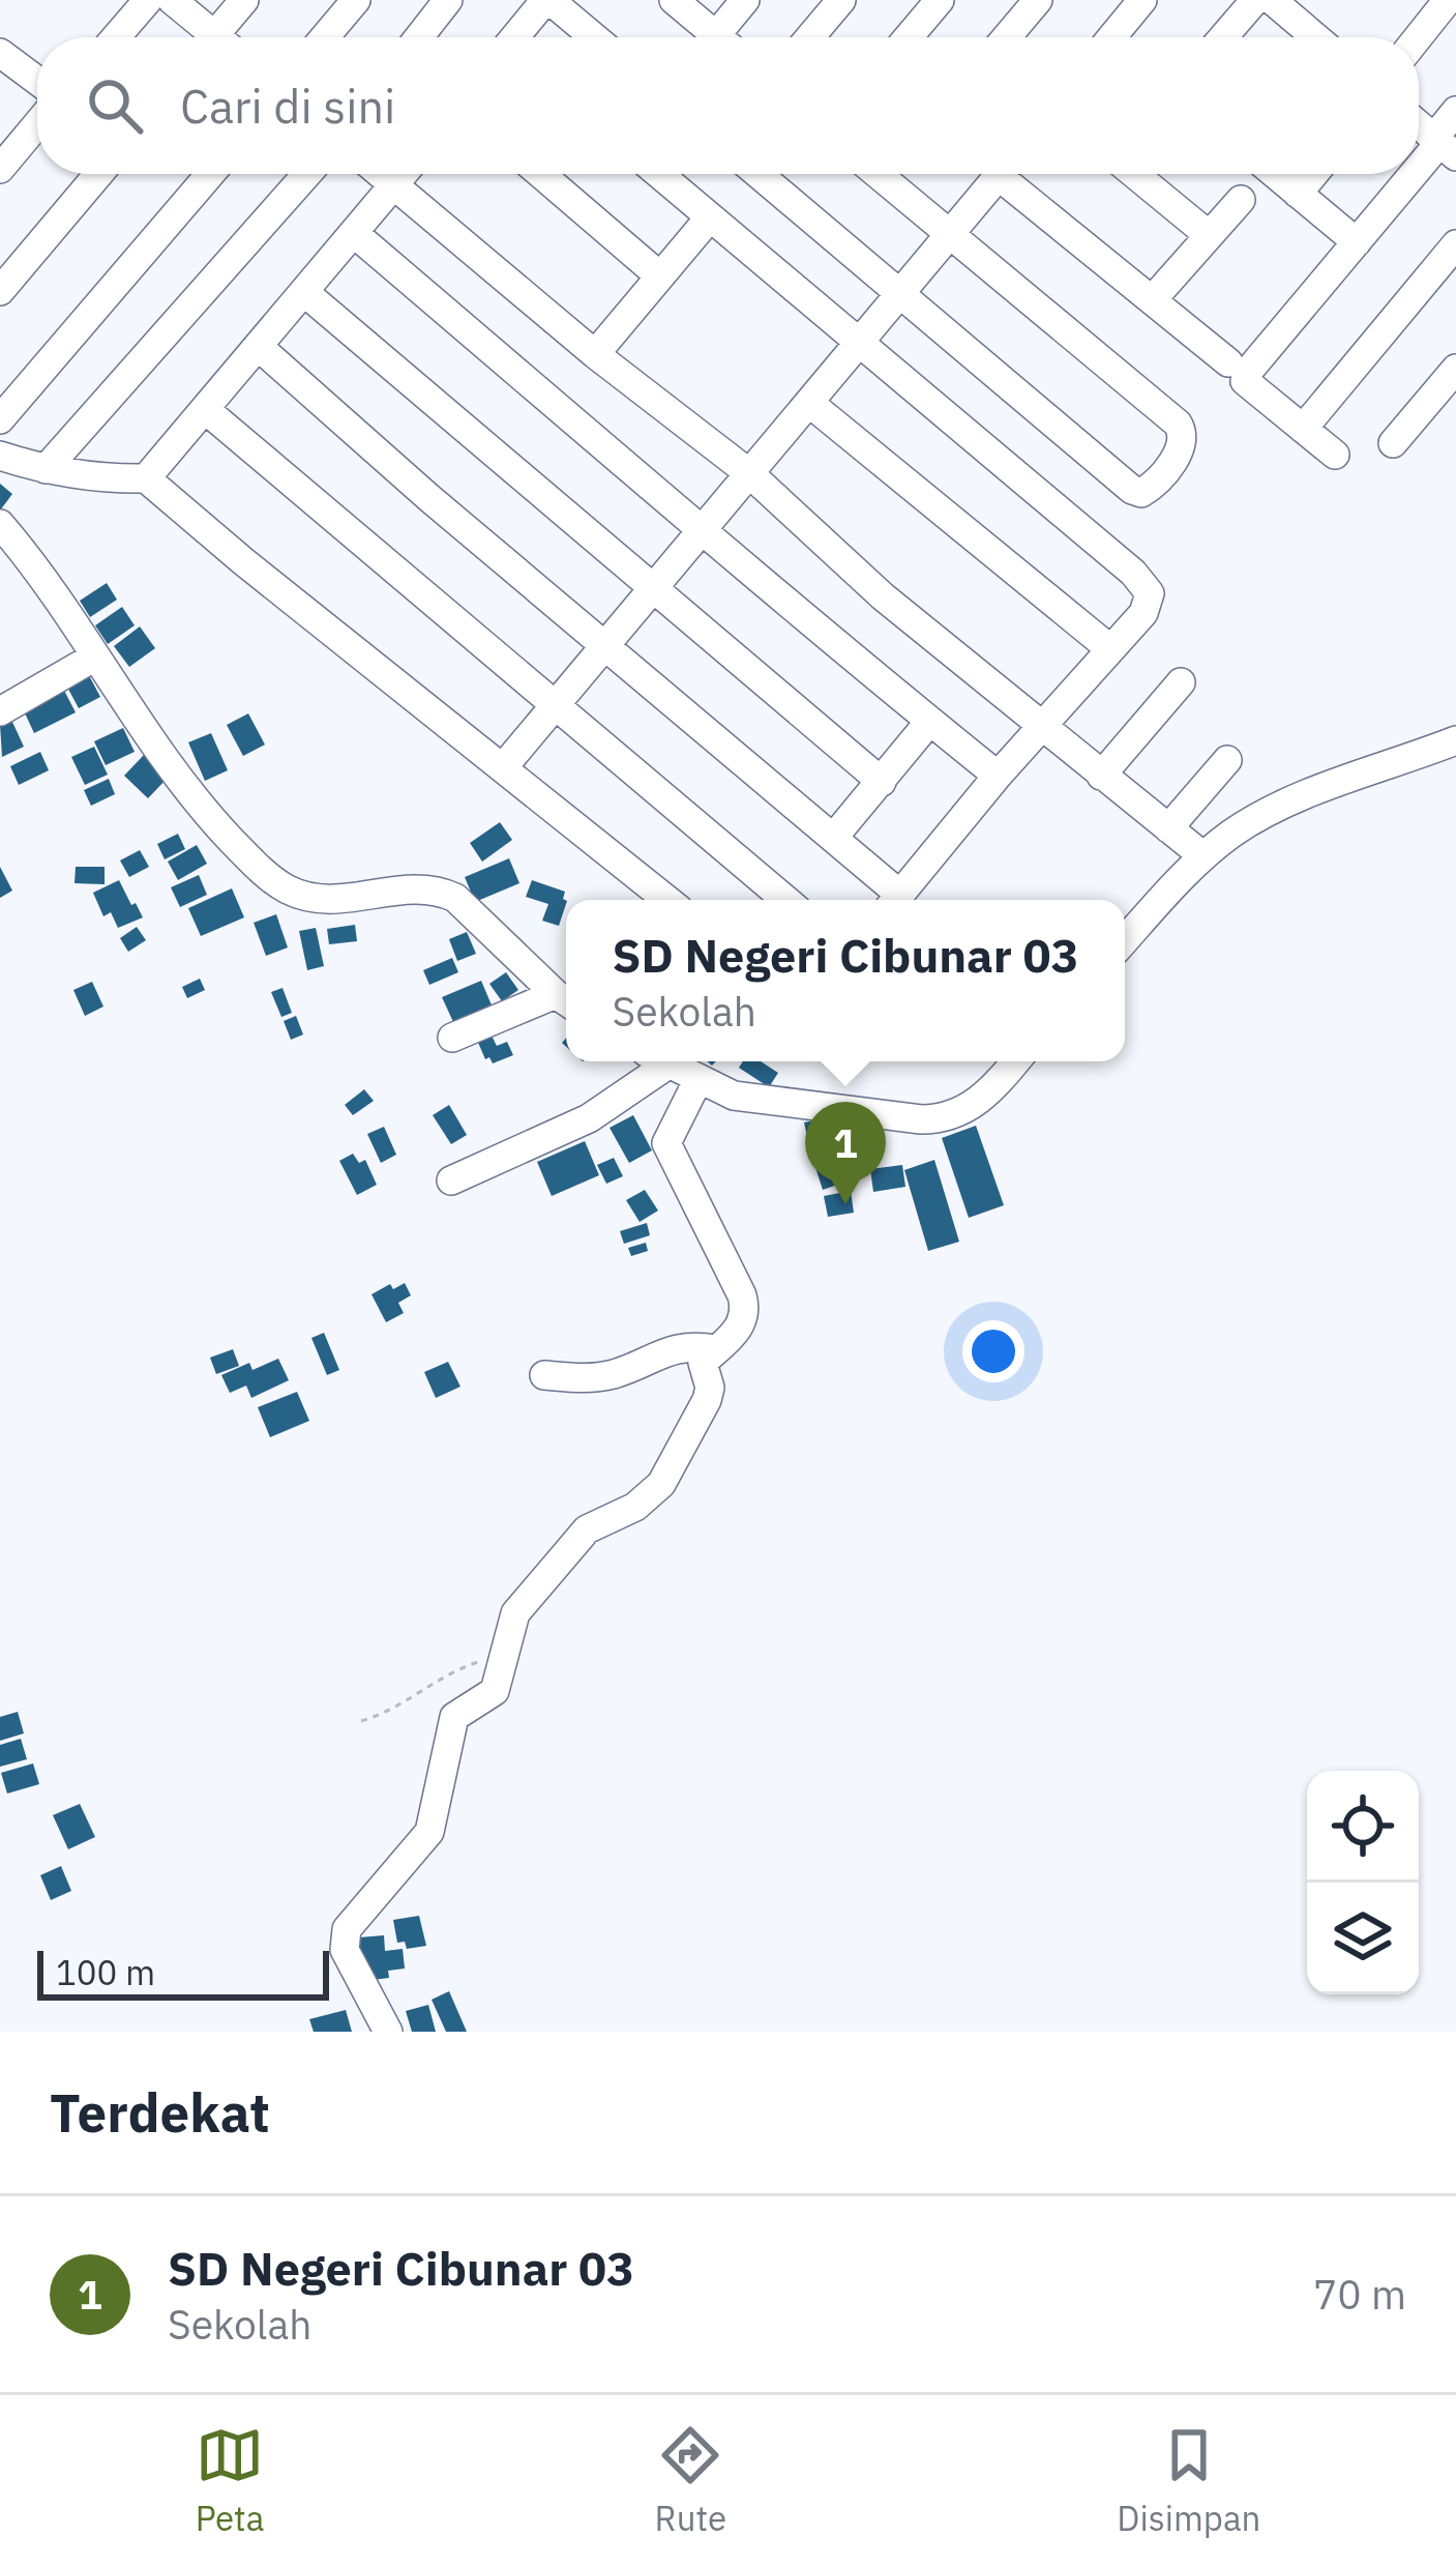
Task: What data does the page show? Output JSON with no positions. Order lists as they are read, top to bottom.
{
  "scale_bar": "100 m",
  "page": {
    "search": "Cari di sini",
    "popup": ["SD Negeri Cibunar 03", "Sekolah"],
    "pins": "1",
    "scale": "100 m",
    "heading": "Terdekat",
    "list": [
      {
        "mark": "1",
        "name": "SD Negeri Cibunar 03",
        "note": "Sekolah",
        "value": "70 m"
      }
    ],
    "nav": ["Peta", "Rute", "Disimpan"]
  }
}
